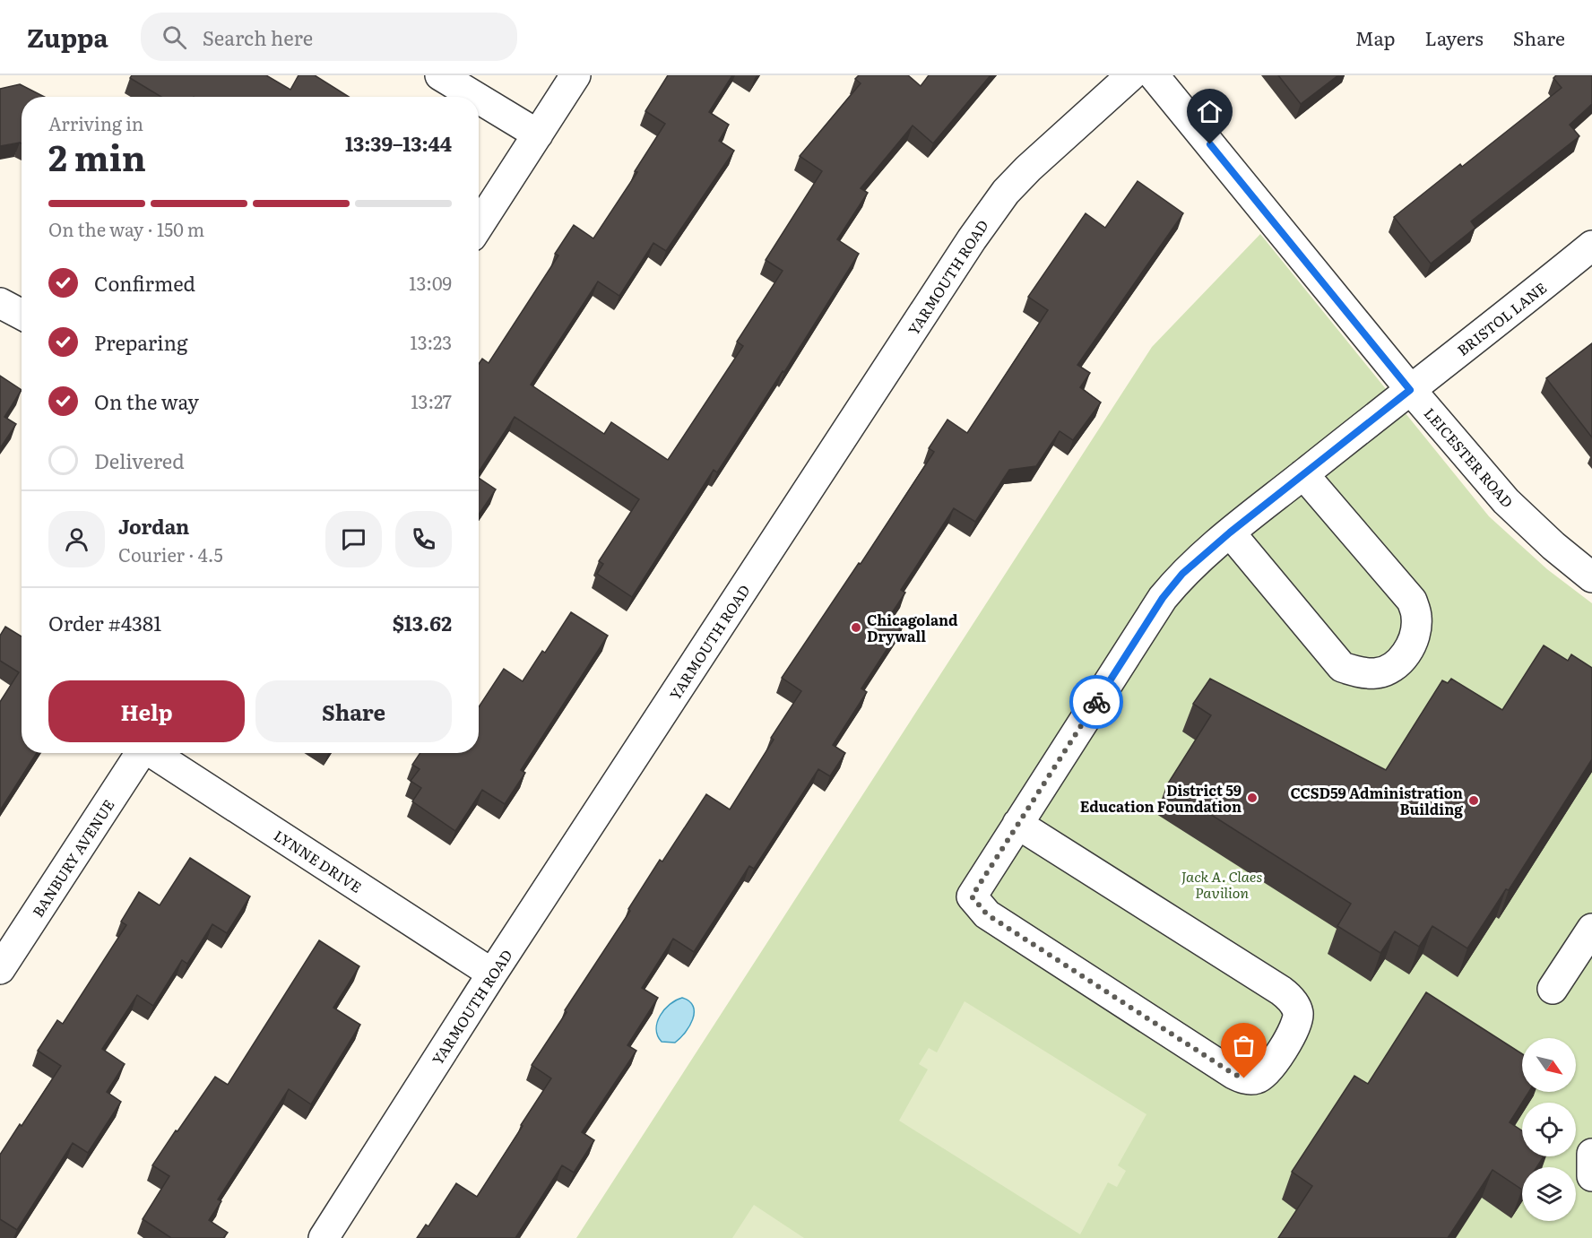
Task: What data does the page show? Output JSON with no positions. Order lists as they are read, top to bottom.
{
  "streets": {
    "street": [
      "YARMOUTH ROAD",
      "BRISTOL LANE",
      "LEICESTER ROAD",
      "BANBURY AVENUE",
      "LYNNE DRIVE"
    ]
  },
  "crossings": [
    ["YARMOUTH ROAD", "LYNNE DRIVE"],
    ["BRISTOL LANE", "LEICESTER ROAD"]
  ],
  "parks": ["Jack A. Claes Pavilion"],
  "places": ["Chicagoland Drywall", "District 59 Education Foundation", "CCSD59 Administration Building"],
  "north": "bottom right",
  "page": {
    "header": "Zuppa",
    "search": "Search here",
    "nav": ["Map", "Layers", "Share"],
    "heading": ["2 min", "Arriving in", "13:39–13:44"],
    "panel": [
      "Jordan",
      "Courier · 4.5",
      "Order #4381",
      "$13.62"
    ],
    "bar": "On the way · 150 m",
    "list": [
      ["Confirmed", "13:09"],
      ["Preparing", "13:23"],
      ["On the way", "13:27"],
      "Delivered"
    ],
    "buttons": ["Help", "Share"]
  }
}
